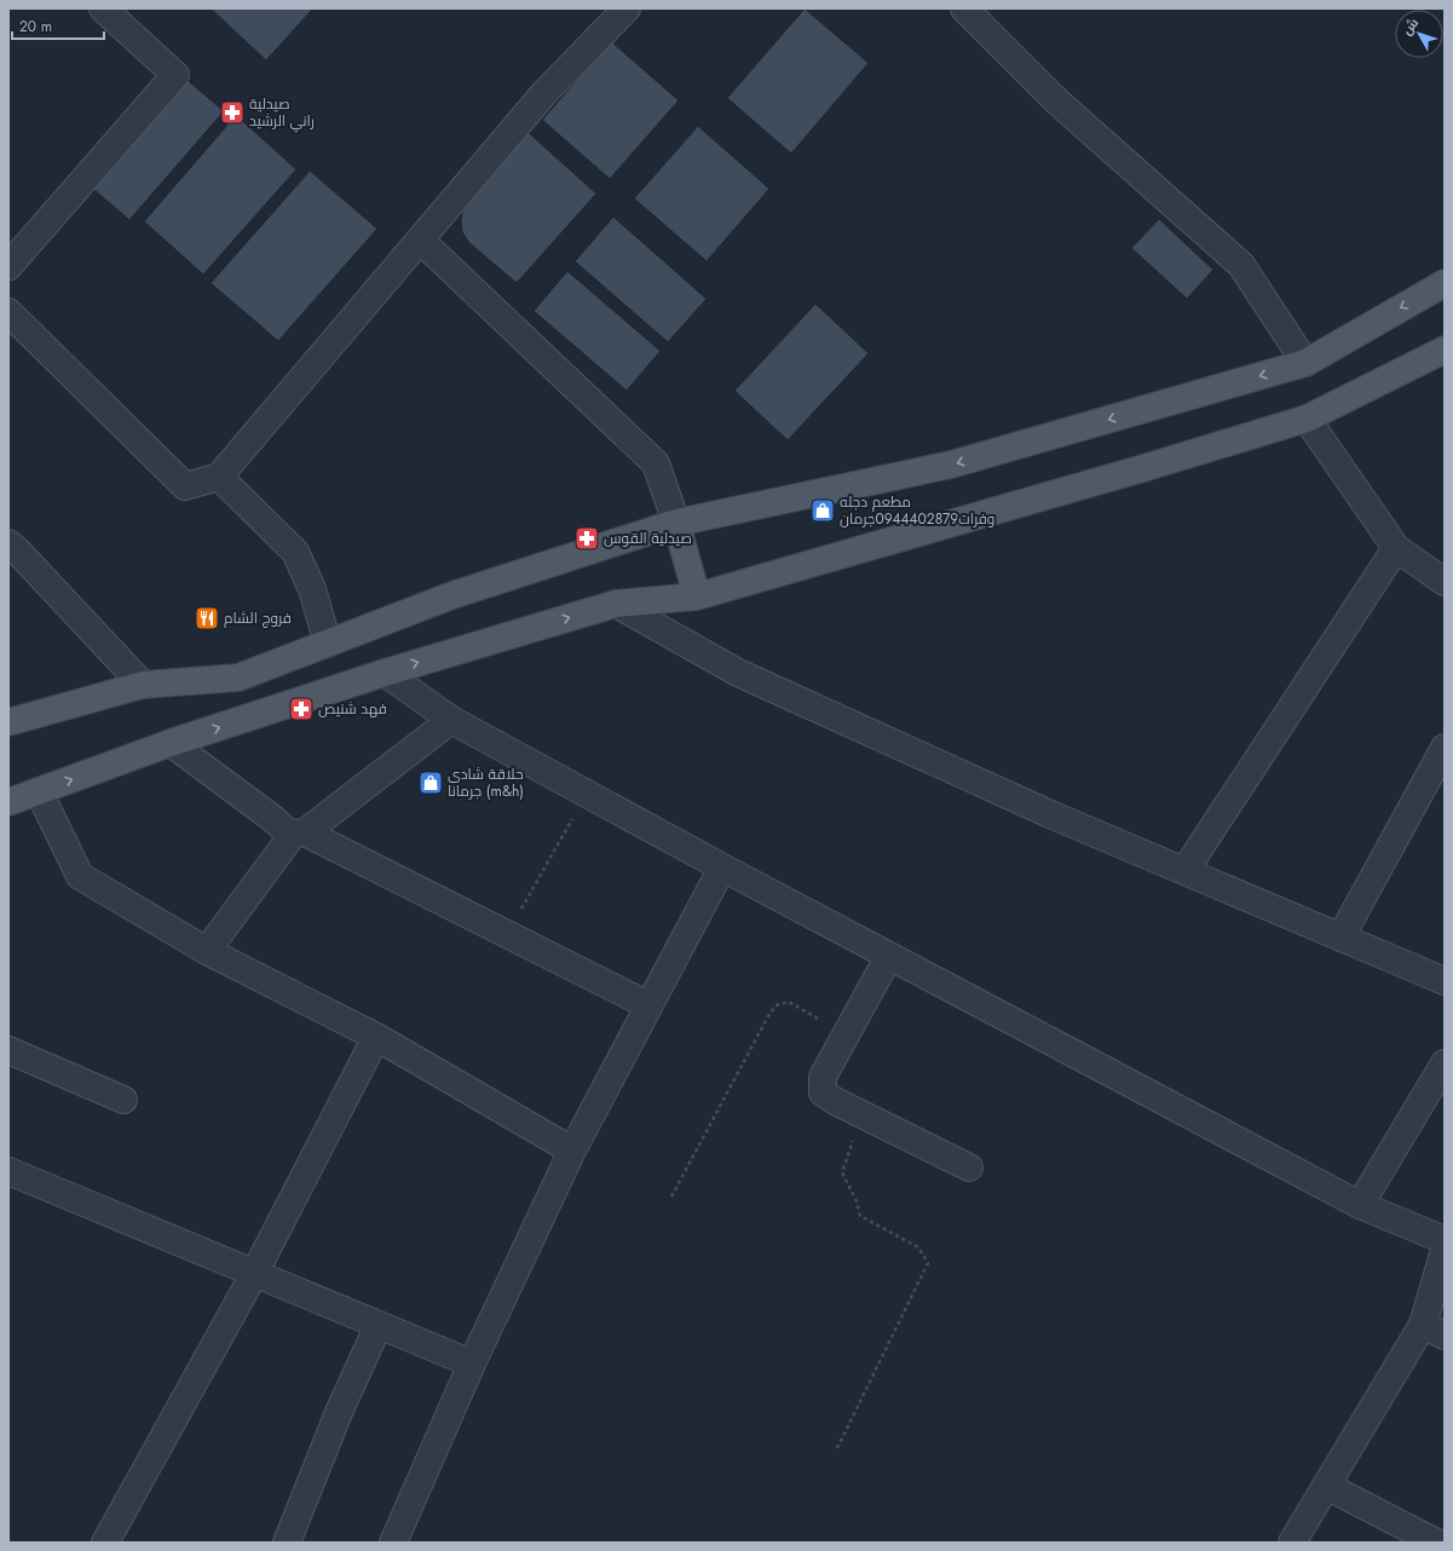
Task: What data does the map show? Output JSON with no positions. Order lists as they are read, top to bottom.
{
  "places": {
    "pharmacy": ["صيدلية راني الرشيد", "صيدلية القوس", "فهد شنيص"],
    "shop": ["مطعم دجله وفرات0944402879جرمان", "حلاقة شادي جرمانا (m&h)"],
    "restaurant": ["فروج الشام"]
  },
  "scale_bar": "20 m",
  "north": "top left"
}
